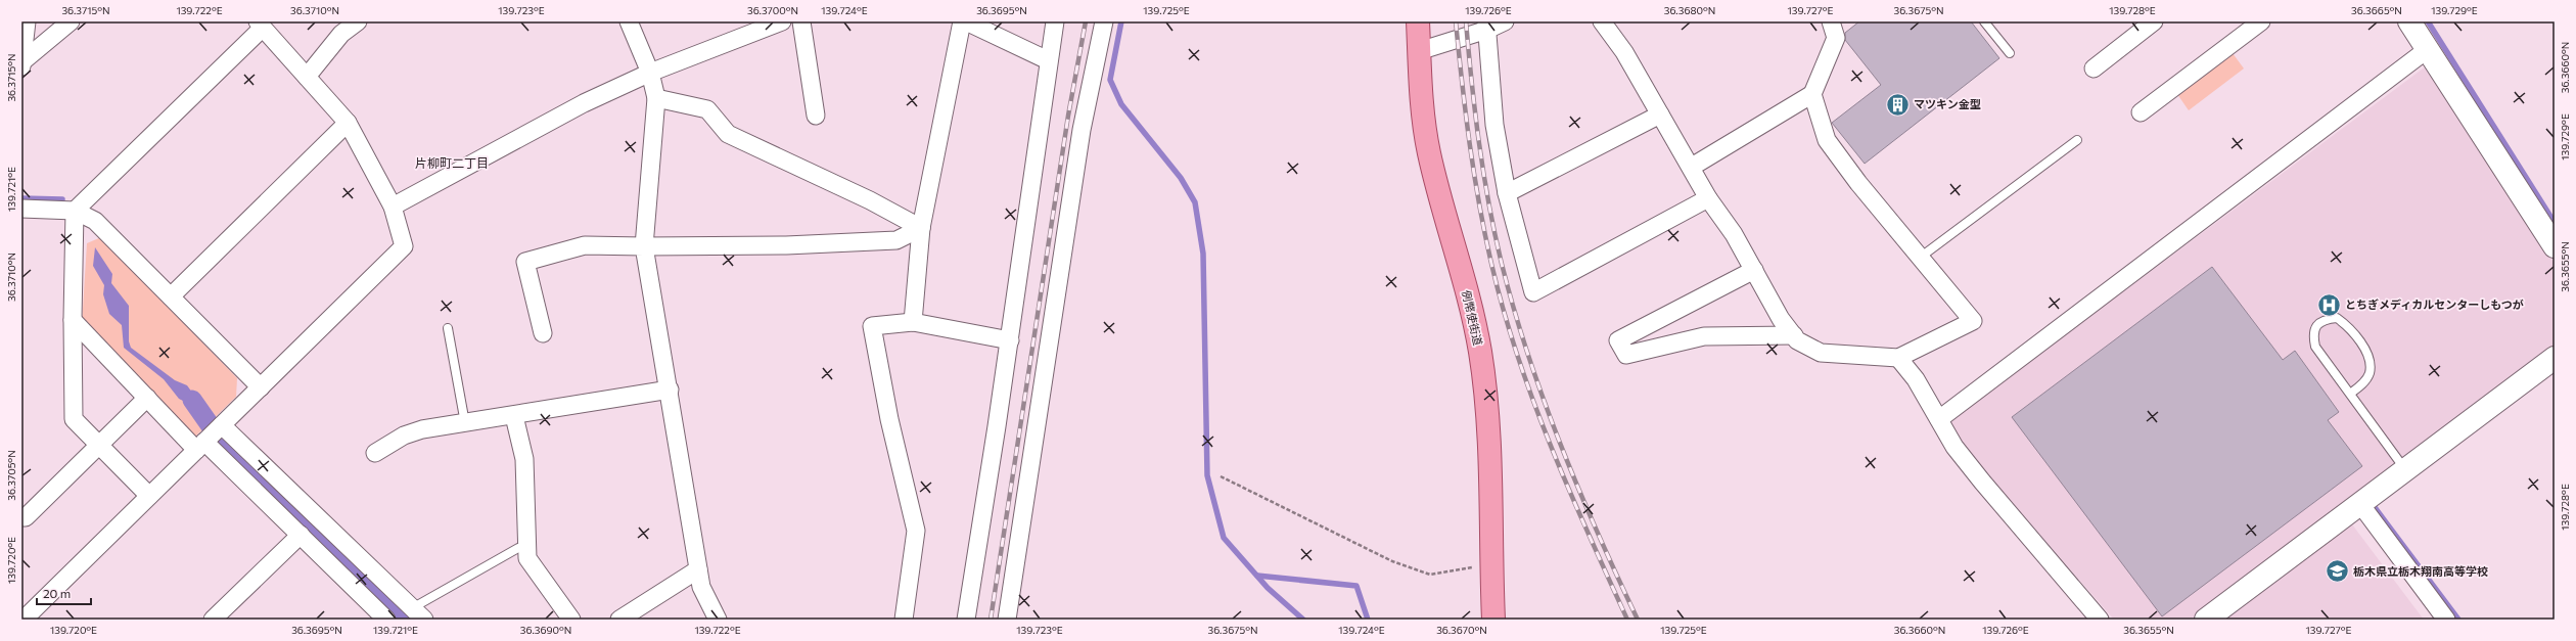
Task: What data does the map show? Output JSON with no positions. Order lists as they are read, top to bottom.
{
  "streets": {
    "main road": ["例幣使街道"]
  },
  "districts": ["片柳町二丁目"],
  "places": {
    "building": ["マツキン金型"],
    "hospital": ["とちぎメディカルセンターしもつが"],
    "school or university": ["栃木県立栃木翔南高等学校"]
  },
  "scale_bar": "20 m",
  "coordinates": [
    "36.3715°N",
    "139.722°E",
    "36.3710°N",
    "139.723°E",
    "36.3700°N",
    "139.724°E",
    "36.3695°N",
    "139.725°E",
    "139.726°E",
    "36.3680°N",
    "139.727°E",
    "36.3675°N",
    "139.728°E",
    "36.3665°N",
    "139.729°E",
    "36.3660°N",
    "139.721°E",
    "36.3655°N",
    "36.3705°N",
    "139.720°E",
    "36.3690°N",
    "36.3670°N"
  ]
}
